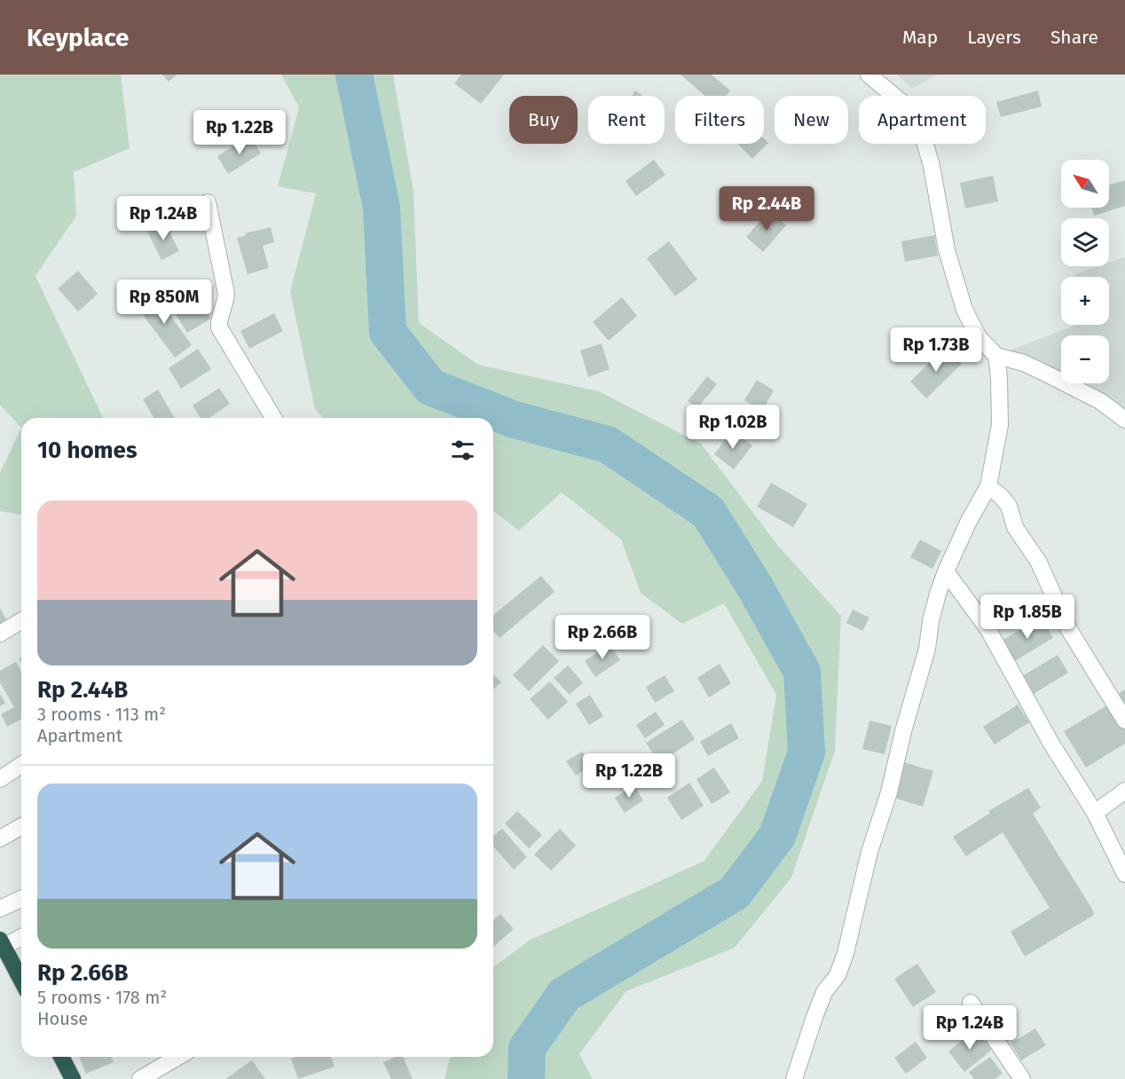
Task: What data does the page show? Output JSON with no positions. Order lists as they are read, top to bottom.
{
  "north": "top left",
  "page": {
    "header": "Keyplace",
    "nav": ["Map", "Layers", "Share"],
    "chip": [
      "Buy",
      "Rent",
      "Filters",
      "New",
      "Apartment"
    ],
    "price": [
      "Rp 1.22B",
      "Rp 2.44B",
      "Rp 1.24B",
      "Rp 850M",
      "Rp 1.73B",
      "Rp 1.02B",
      "Rp 1.85B",
      "Rp 2.66B",
      "Rp 1.22B",
      "Rp 1.24B"
    ],
    "map_buttons": ["+", "−"],
    "heading": "10 homes",
    "list": [
      {
        "name": "Rp 2.44B",
        "note": "3 rooms · 113 m² · Apartment"
      },
      {
        "name": "Rp 2.66B",
        "note": "5 rooms · 178 m² · House"
      }
    ]
  }
}
